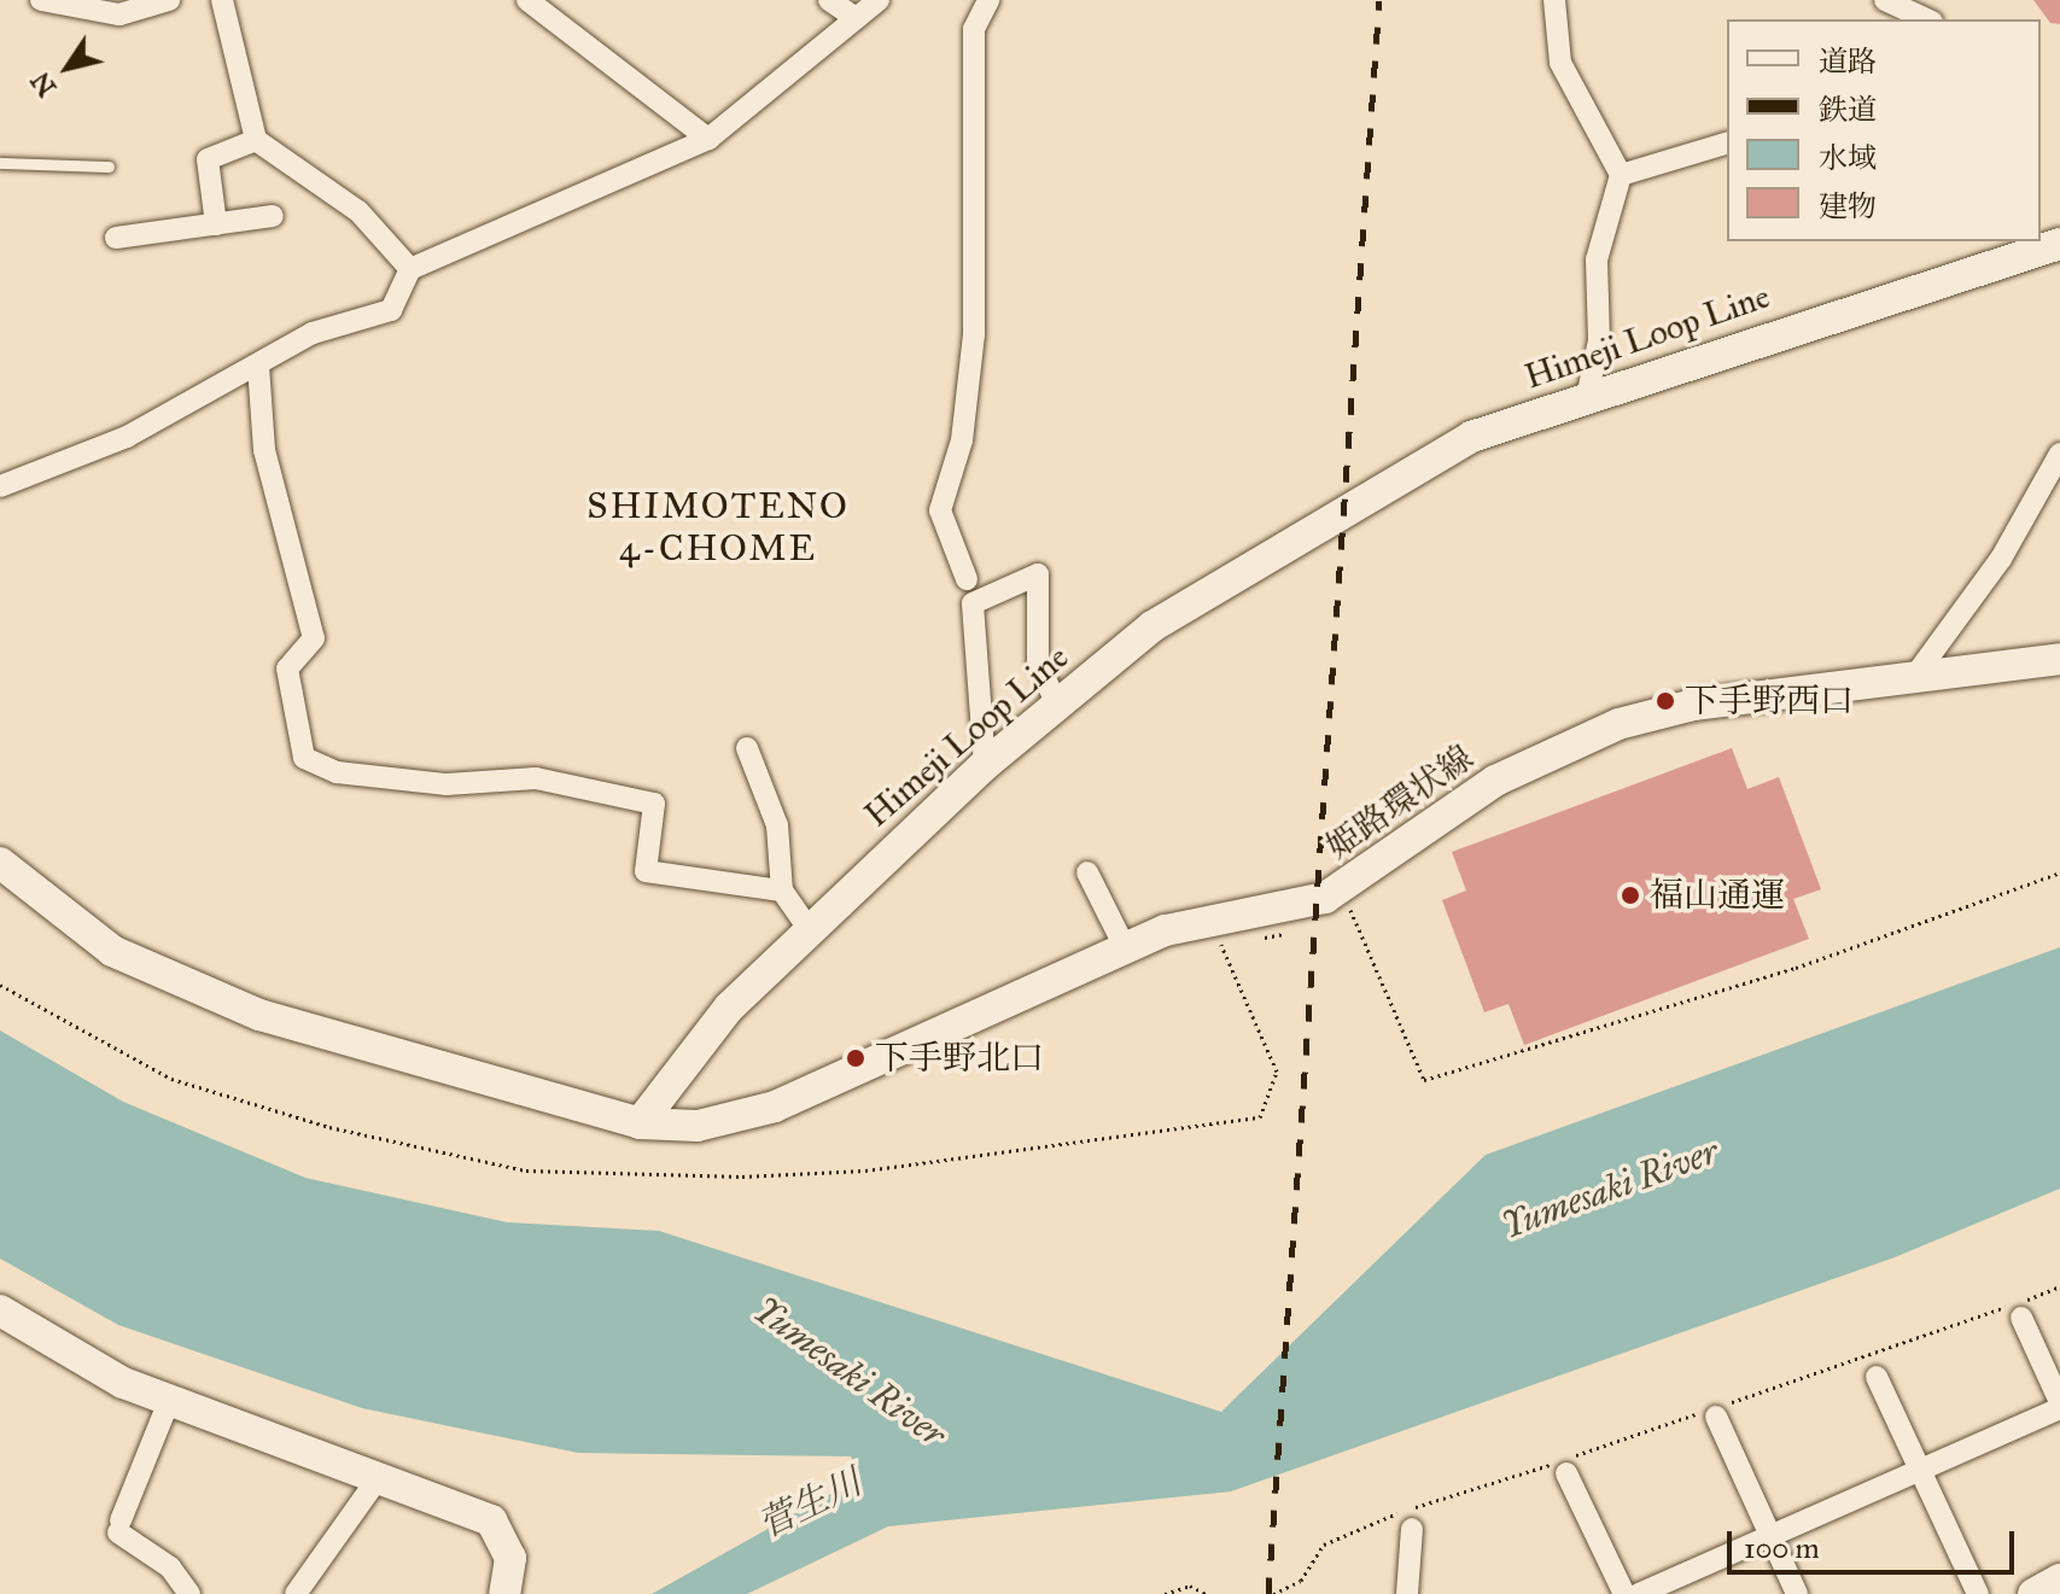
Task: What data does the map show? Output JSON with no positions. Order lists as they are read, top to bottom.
{
  "streets": {
    "main road": ["Himeji Loop Line", "姫路環状線"]
  },
  "crossings": [
    ["Himeji Loop Line", "姫路環状線"]
  ],
  "districts": ["SHIMOTENO 4-CHOME"],
  "water": ["Yumesaki River", "菅生川"],
  "places": ["下手野西口", "福山通運", "下手野北口"],
  "legend": [
    "道路",
    "鉄道",
    "水域",
    "建物"
  ],
  "scale_bar": "100 m",
  "north": "bottom left"
}
